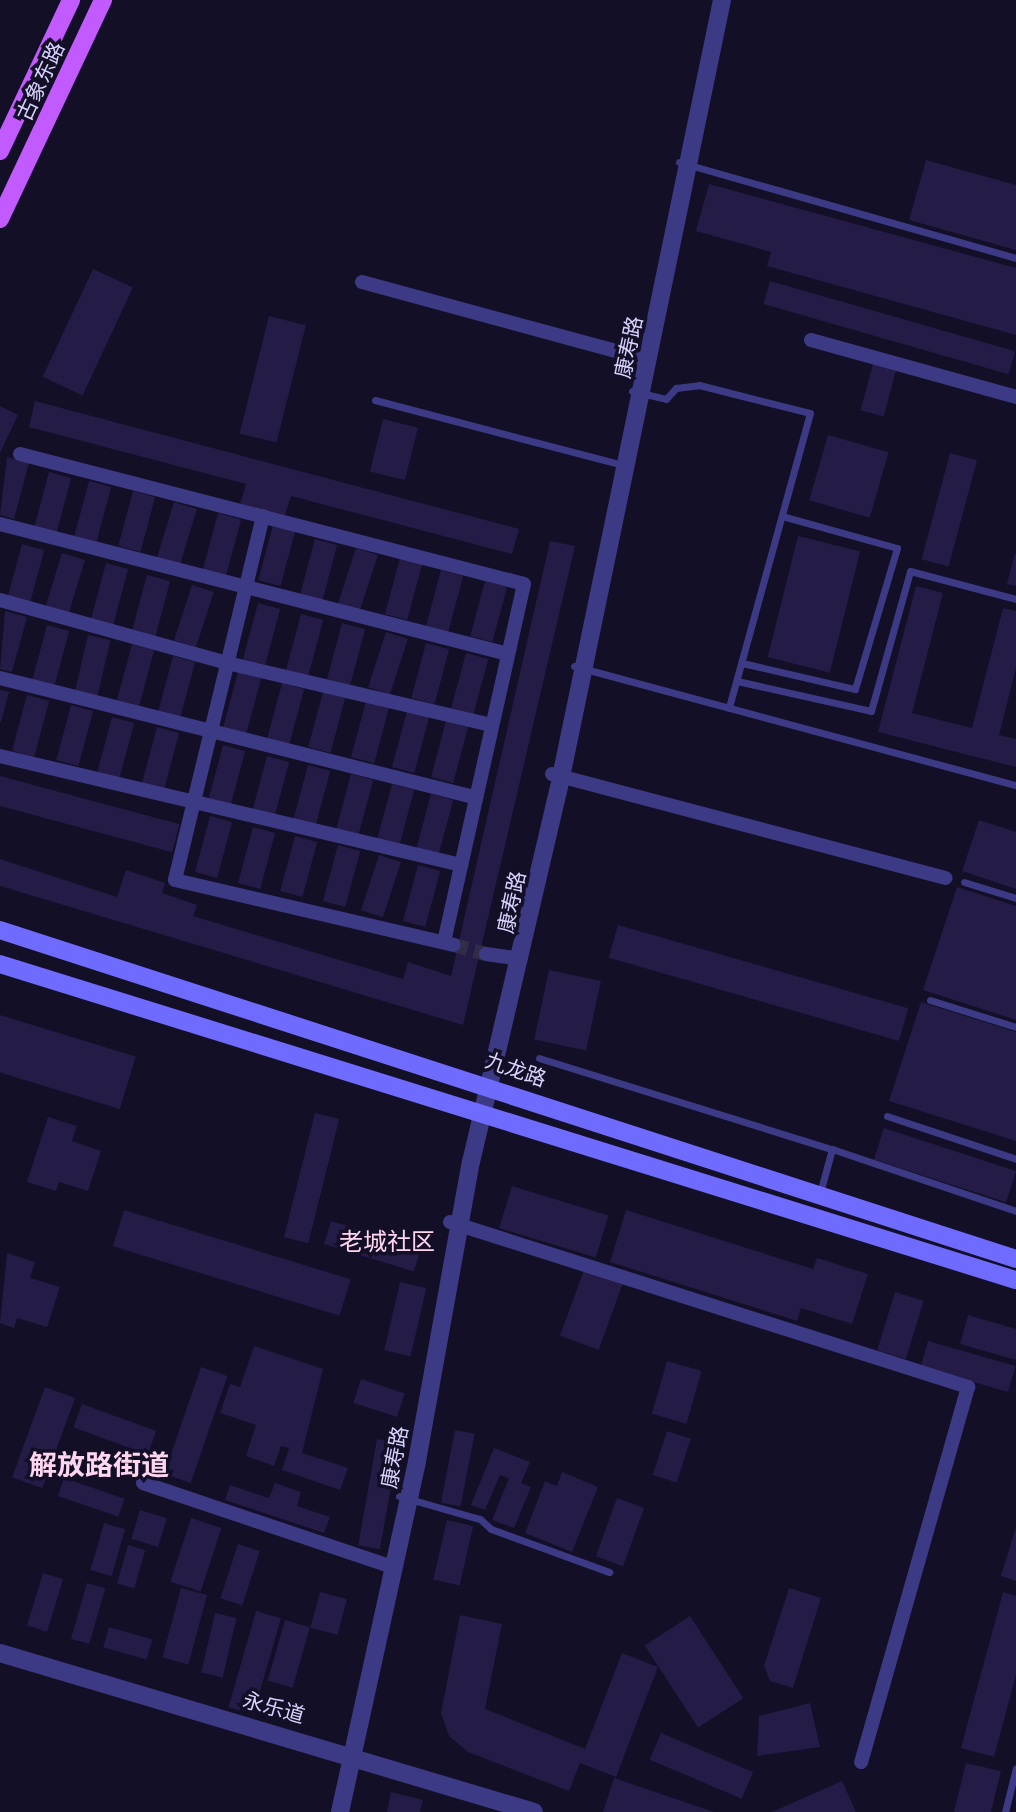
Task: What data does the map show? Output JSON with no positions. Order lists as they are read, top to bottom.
{
  "streets": {
    "main road": ["古象东路", "九龙路"],
    "street": ["康寿路", "永乐道"]
  },
  "crossings": [
    ["康寿路", "九龙路"],
    ["康寿路", "永乐道"]
  ],
  "districts": ["老城社区", "解放路街道"]
}
